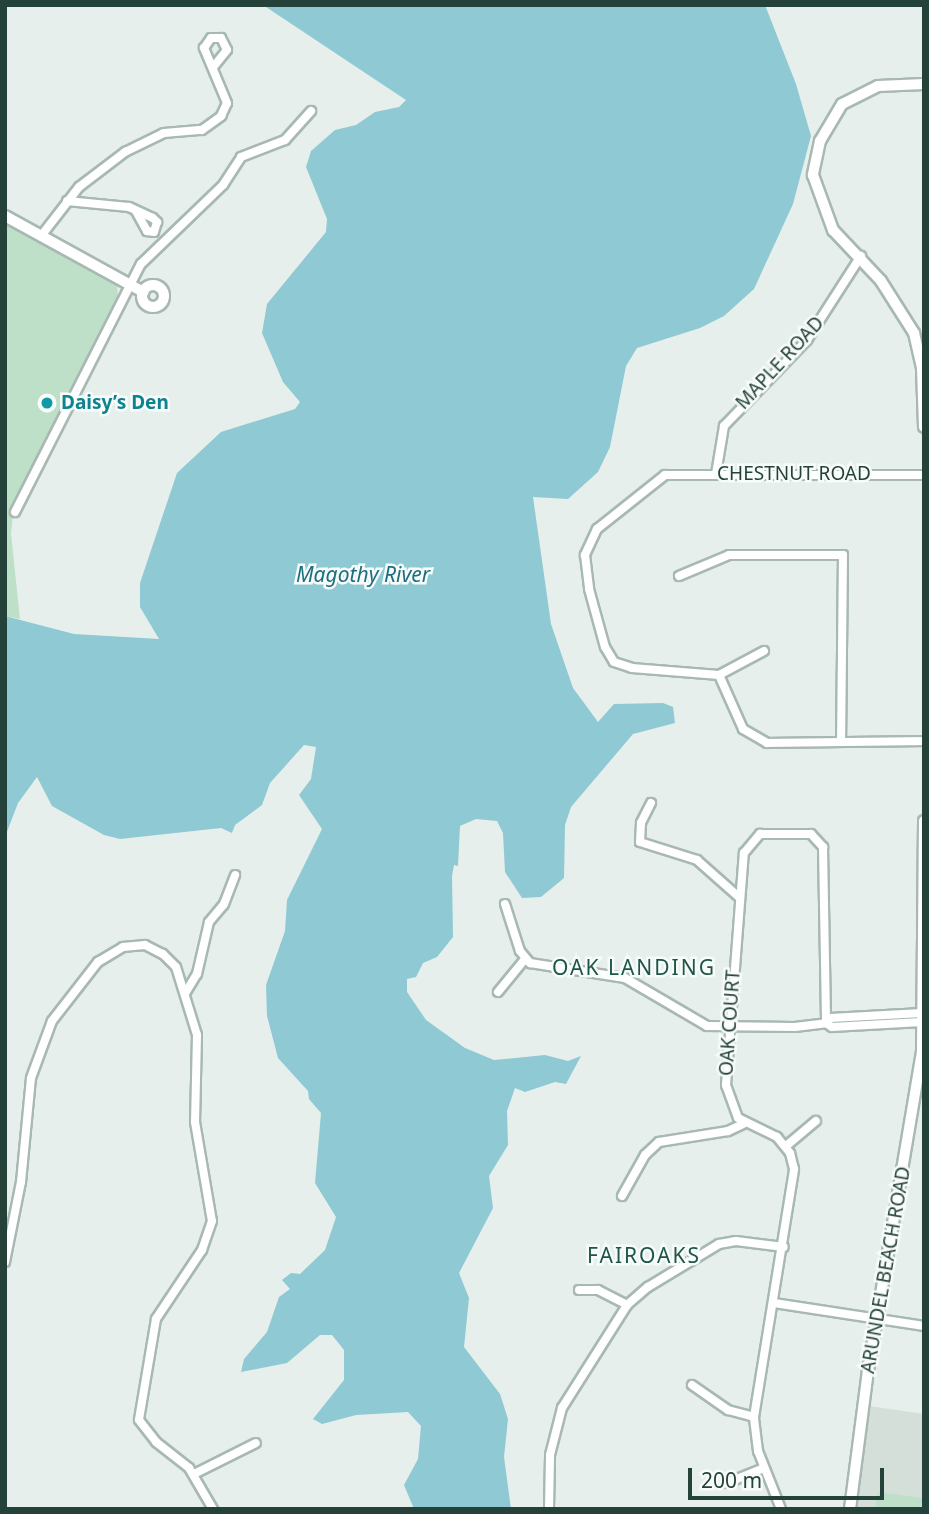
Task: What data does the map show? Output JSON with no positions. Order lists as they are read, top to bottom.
{
  "streets": {
    "street": [
      "MAPLE ROAD",
      "CHESTNUT ROAD",
      "OAK COURT",
      "ARUNDEL BEACH ROAD"
    ]
  },
  "crossings": [
    ["MAPLE ROAD", "CHESTNUT ROAD"]
  ],
  "districts": ["OAK LANDING", "FAIROAKS"],
  "water": ["Magothy River"],
  "places": ["Daisy’s Den"],
  "scale_bar": "200 m"
}
